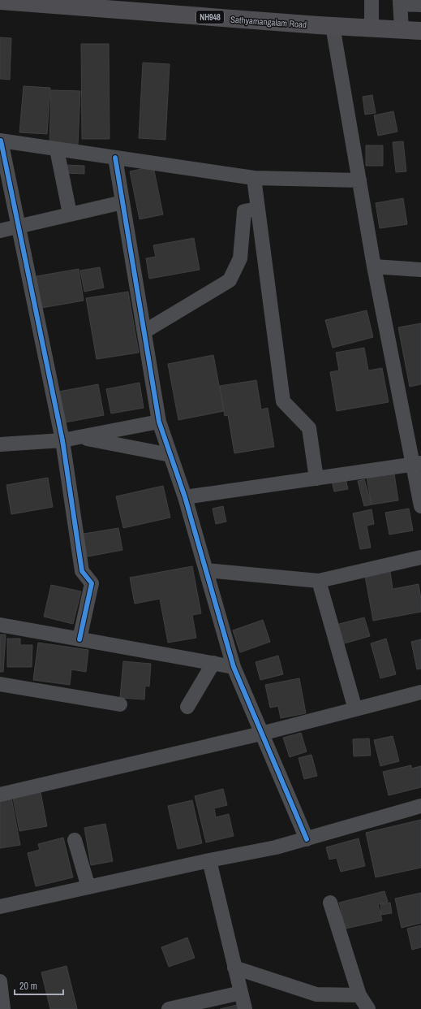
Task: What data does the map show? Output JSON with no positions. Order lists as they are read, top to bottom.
{
  "streets": {
    "highway": ["NH948", "Sathyamangalam Road"]
  },
  "scale_bar": "20 m"
}
